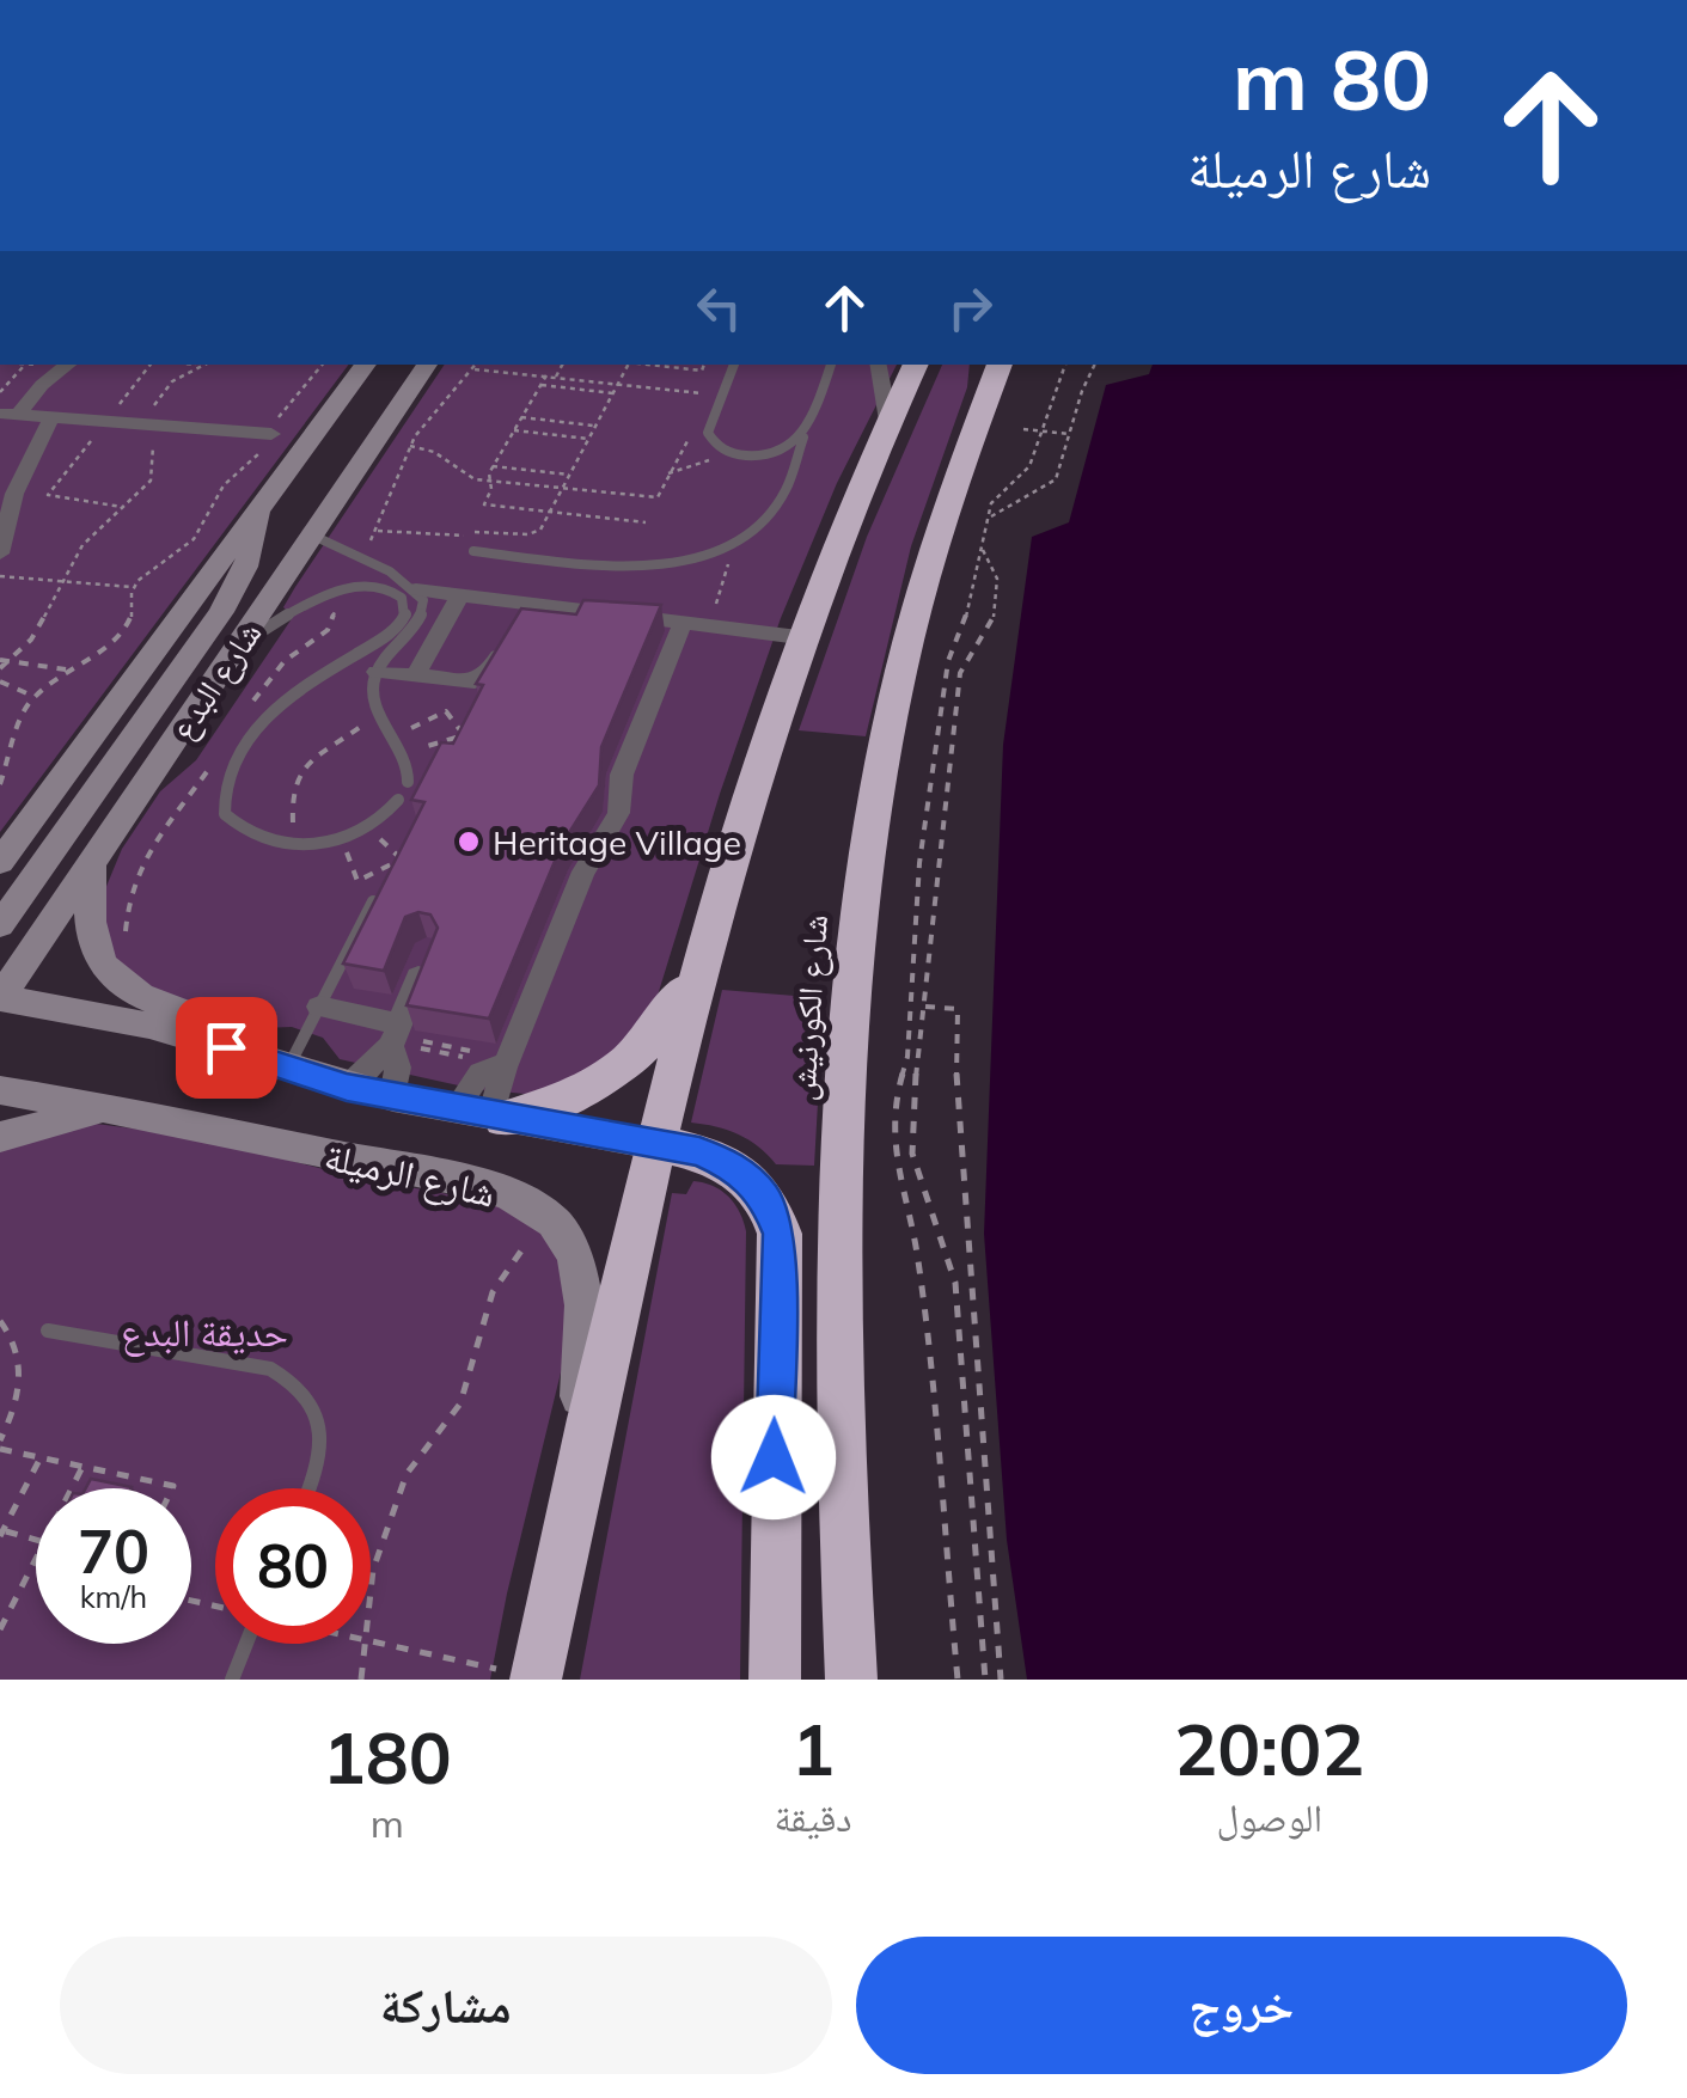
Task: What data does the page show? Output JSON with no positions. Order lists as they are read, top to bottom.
{
  "streets": {
    "highway": ["شارع الكورنيش"],
    "main road": ["شارع البدع", "شارع الرميلة"]
  },
  "crossings": [
    ["شارع البدع", "شارع الرميلة"]
  ],
  "parks": ["حديقة البدع"],
  "places": ["Heritage Village"],
  "page": {
    "turn": ["80 m", "شارع الرميلة"],
    "speed": "70 km/h",
    "limit": "80",
    "eta": [
      "20:02",
      "الوصول",
      "1",
      "دقيقة",
      "180",
      "m"
    ],
    "buttons": ["خروج", "مشاركة"]
  }
}
